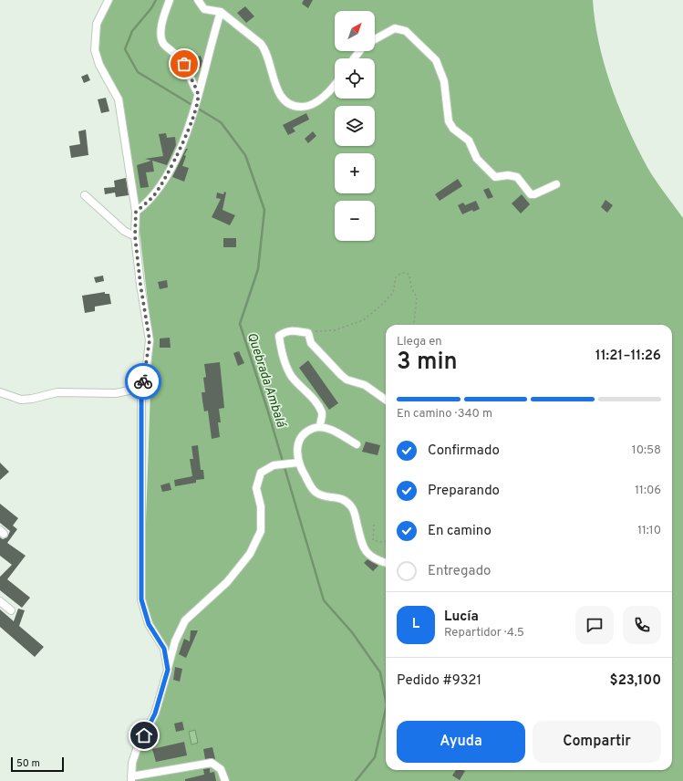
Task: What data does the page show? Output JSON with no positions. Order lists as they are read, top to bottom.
{
  "water": ["Quebrada Ambalá"],
  "scale_bar": "50 m",
  "north": "top right",
  "page": {
    "map_buttons": ["+", "−"],
    "heading": ["3 min", "Llega en", "11:21–11:26"],
    "panel": [
      "Lucía",
      "Repartidor · 4.5",
      "Pedido #9321",
      "$23,100"
    ],
    "bar": "En camino · 340 m",
    "list": [
      ["Confirmado", "10:58"],
      ["Preparando", "11:06"],
      ["En camino", "11:10"],
      "Entregado"
    ],
    "round": "L",
    "buttons": ["Ayuda", "Compartir"],
    "scale": "50 m"
  }
}
